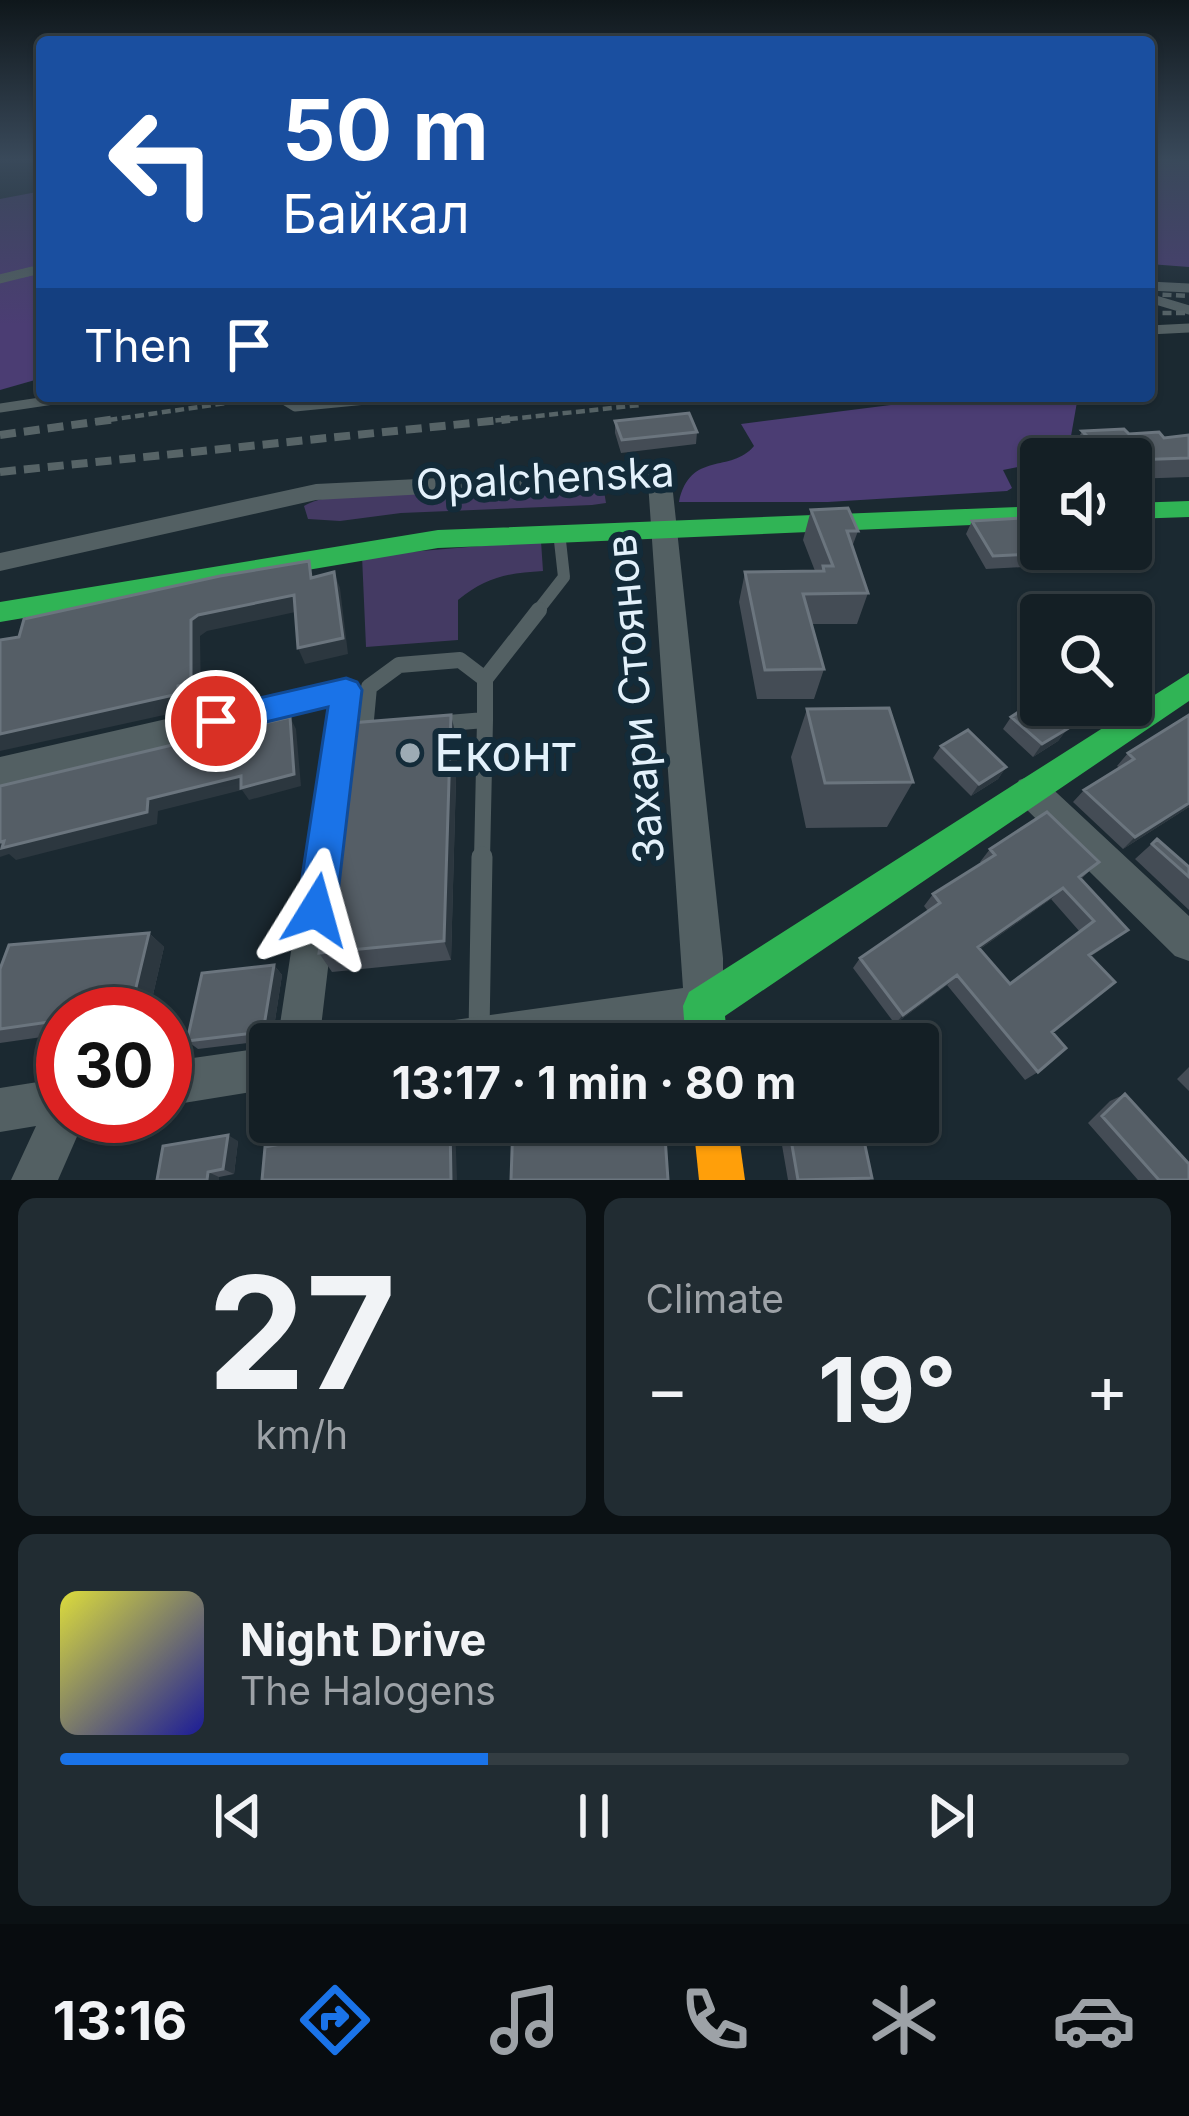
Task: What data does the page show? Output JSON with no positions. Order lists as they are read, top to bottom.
{
  "streets": {
    "street": ["Opalchenska", "Захари Стоянов"]
  },
  "places": ["Еконт"],
  "page": {
    "turn": ["50 m", "Байкал"],
    "then": "Then",
    "limit": "30",
    "trip": "13:17 · 1 min · 80 m",
    "tile": [
      ["27", "km/h"],
      "Climate"
    ],
    "heat": ["−", "19°", "+"],
    "song": ["Night Drive", "The Halogens"],
    "tabs": "13:16"
  }
}
